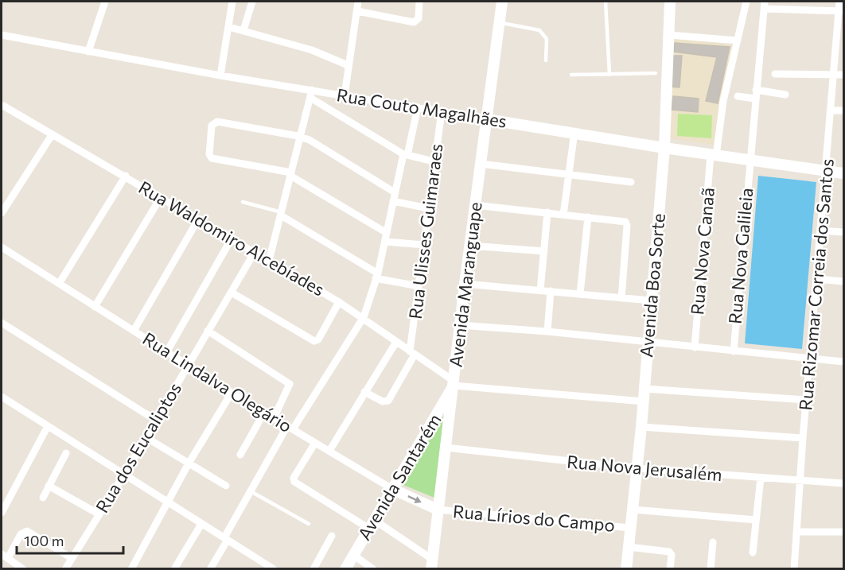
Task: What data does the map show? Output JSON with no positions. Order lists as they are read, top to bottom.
{
  "streets": {
    "street": [
      "Rua Couto Magalhães",
      "Rua Ulisses Guimaraes",
      "Rua Waldomiro Alcebíades",
      "Rua Nova Canaã",
      "Rua Nova Galileia",
      "Avenida Maranguape",
      "Rua Rizomar Correia dos Santos",
      "Avenida Boa Sorte",
      "Rua Lindalva Olegário",
      "Rua dos Eucaliptos",
      "Rua Nova Jerusalém",
      "Avenida Santarém",
      "Rua Lírios do Campo"
    ]
  },
  "crossings": [
    ["Rua Couto Magalhães", "Rua Ulisses Guimaraes"],
    ["Rua Couto Magalhães", "Rua Nova Canaã"],
    ["Rua Couto Magalhães", "Rua Nova Galileia"],
    ["Rua Couto Magalhães", "Avenida Maranguape"],
    ["Rua Couto Magalhães", "Rua Rizomar Correia dos Santos"],
    ["Rua Couto Magalhães", "Avenida Boa Sorte"],
    ["Rua Ulisses Guimaraes", "Rua Waldomiro Alcebíades"],
    ["Rua Waldomiro Alcebíades", "Avenida Maranguape"],
    ["Rua Waldomiro Alcebíades", "Rua dos Eucaliptos"],
    ["Rua Waldomiro Alcebíades", "Avenida Santarém"],
    ["Avenida Maranguape", "Rua Lindalva Olegário"],
    ["Avenida Maranguape", "Rua Nova Jerusalém"],
    ["Avenida Maranguape", "Avenida Santarém"],
    ["Avenida Maranguape", "Rua Lírios do Campo"],
    ["Rua Rizomar Correia dos Santos", "Rua Nova Jerusalém"],
    ["Avenida Boa Sorte", "Rua Nova Jerusalém"],
    ["Avenida Boa Sorte", "Rua Lírios do Campo"],
    ["Rua Lindalva Olegário", "Rua dos Eucaliptos"],
    ["Rua Lindalva Olegário", "Avenida Santarém"],
    ["Rua Lindalva Olegário", "Rua Lírios do Campo"]
  ],
  "scale_bar": "100 m"
}
